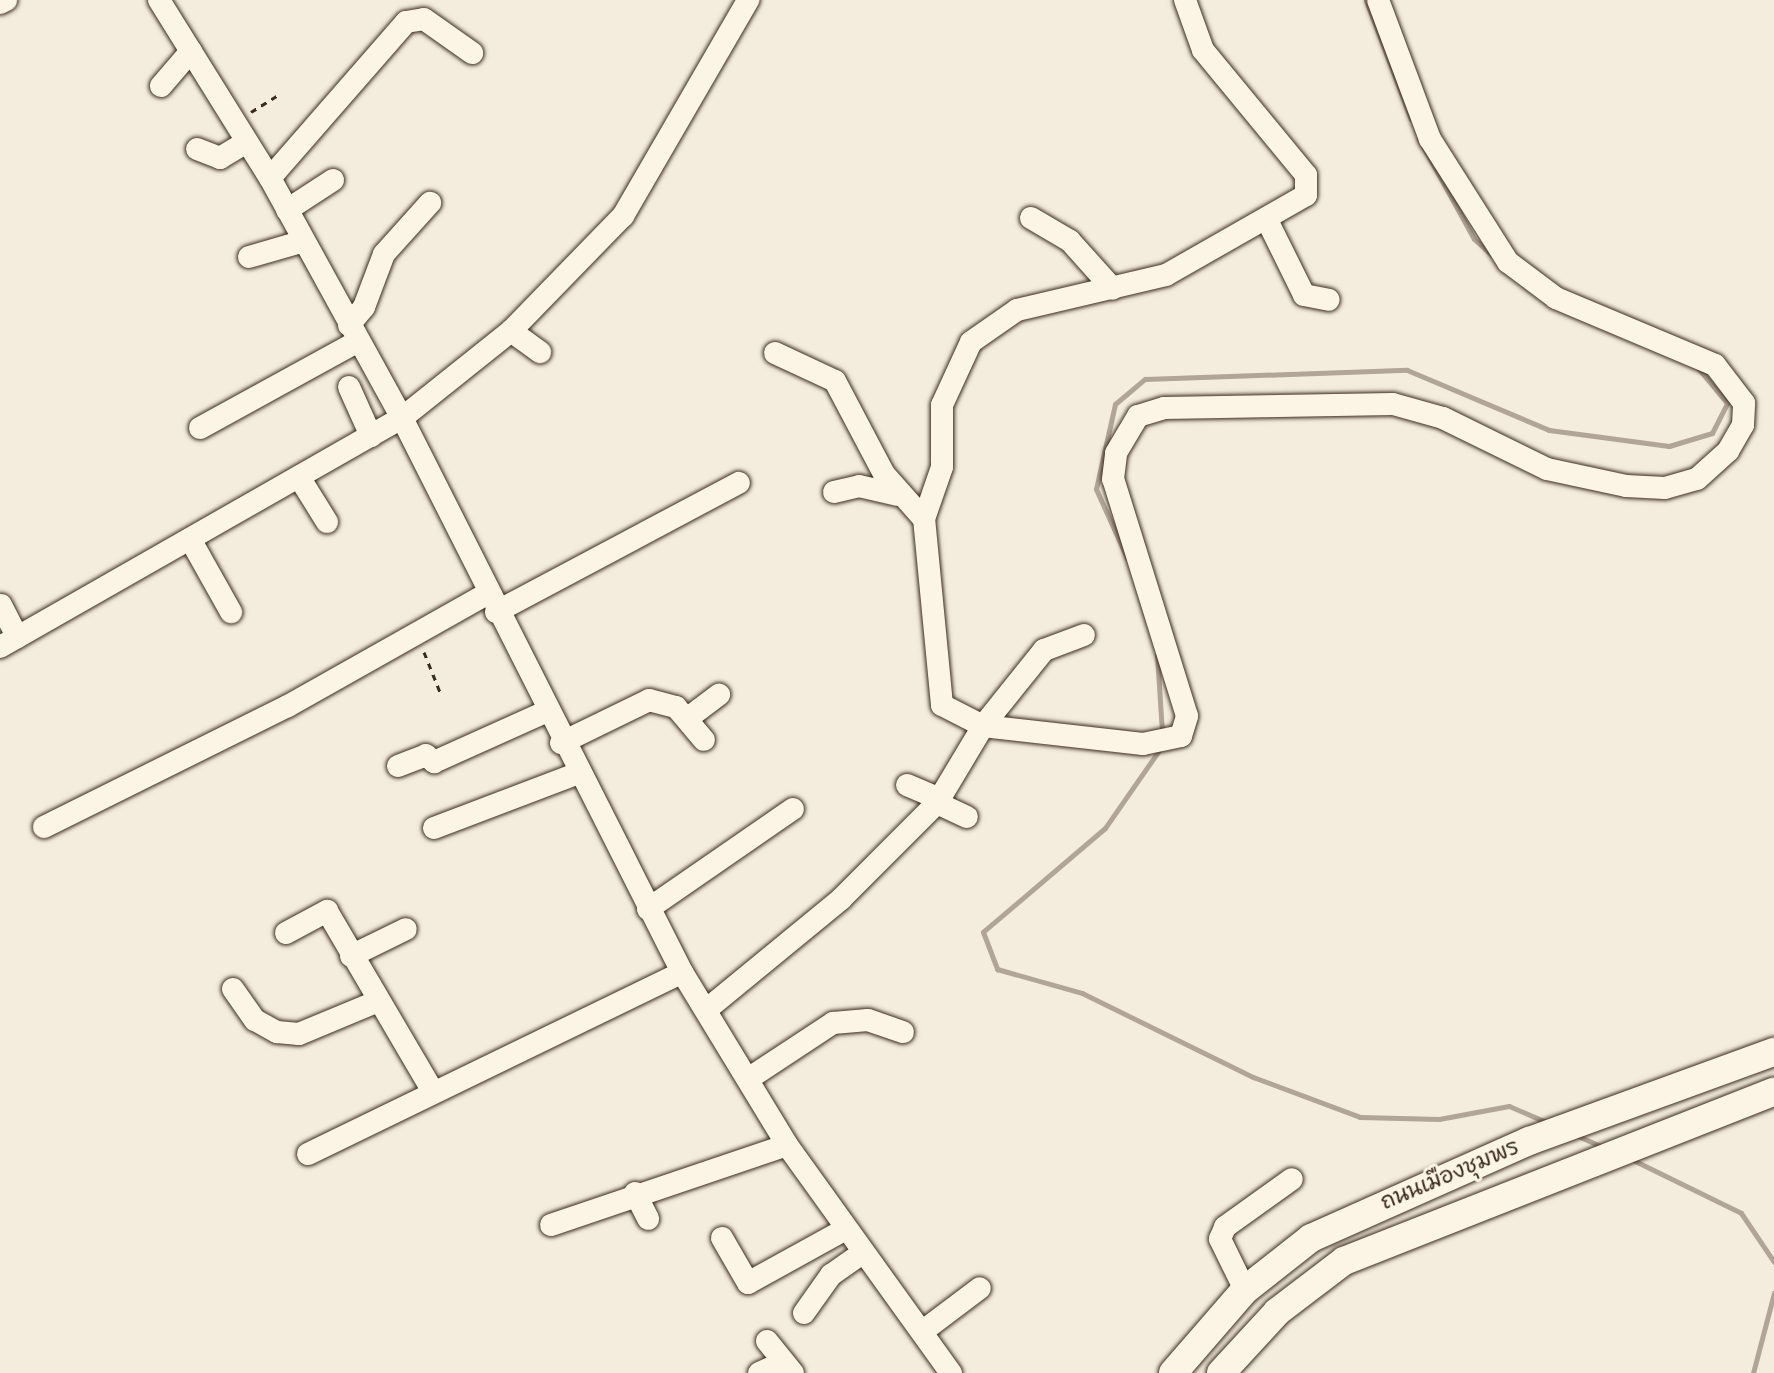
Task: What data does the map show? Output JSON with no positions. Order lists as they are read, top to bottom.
{
  "streets": {
    "main road": ["ถนนเมืองชุมพร"]
  }
}
